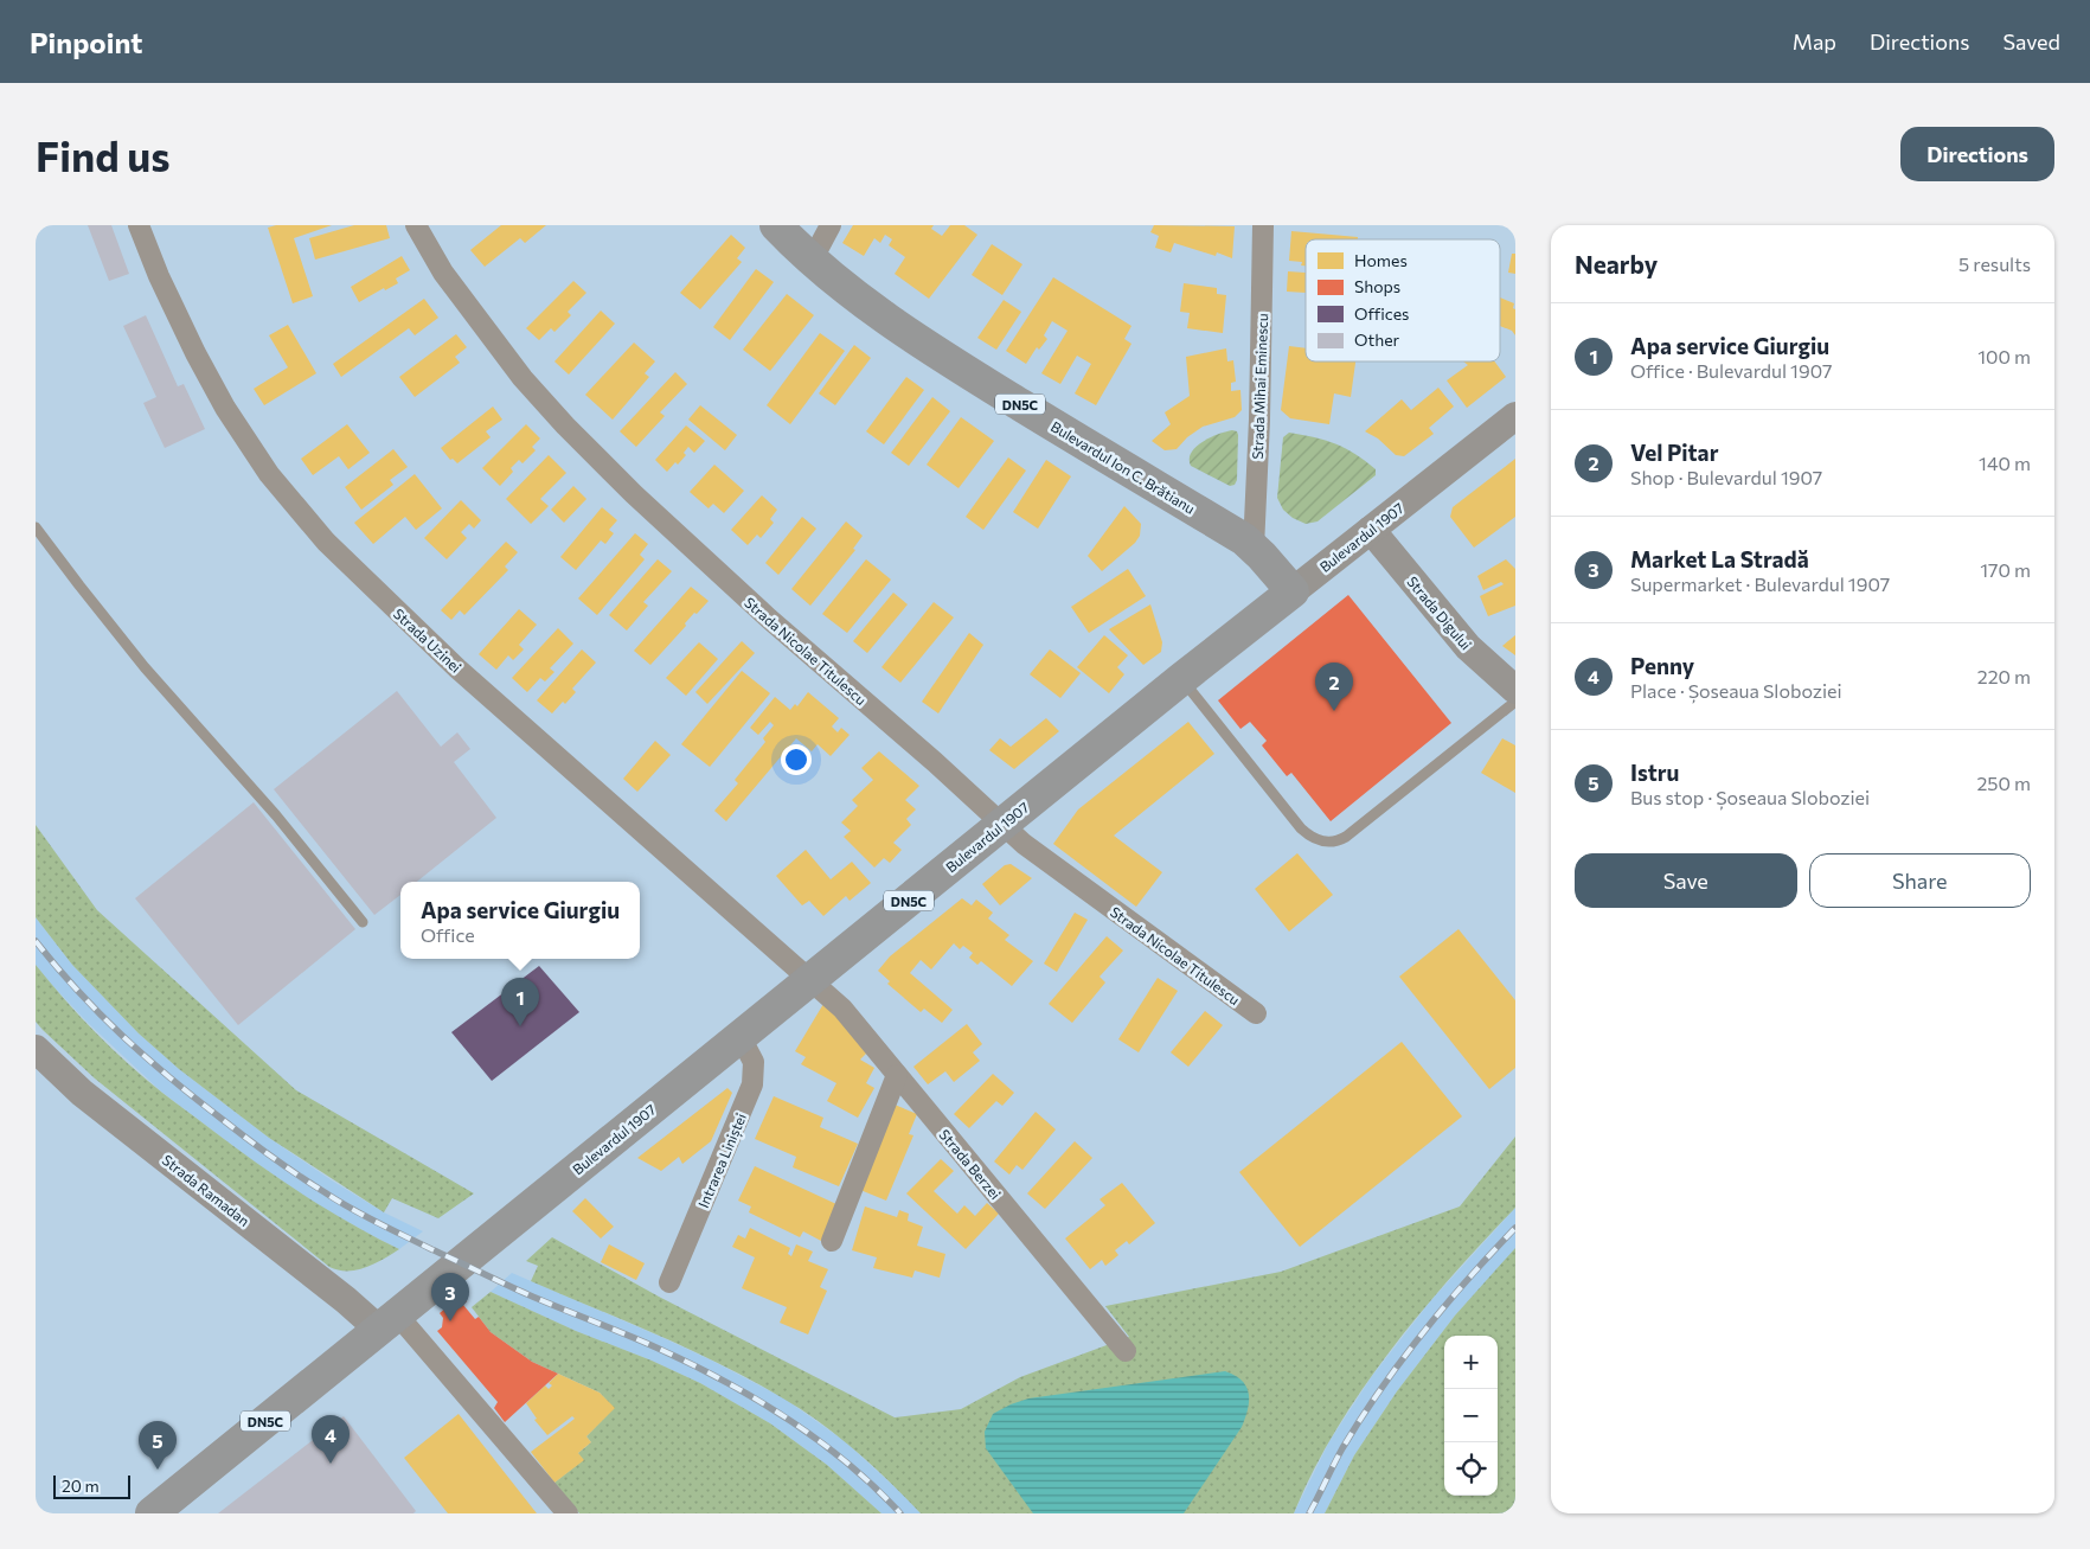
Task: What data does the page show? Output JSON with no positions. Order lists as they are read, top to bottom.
{
  "streets": {
    "main road": ["DN5C", "Bulevardul Ion C. Brătianu", "Bulevardul 1907"],
    "street": [
      "Strada Mihai Eminescu",
      "Strada Digului",
      "Strada Uzinei",
      "Strada Nicolae Titulescu",
      "Intrarea Liniștei",
      "Strada Berzei",
      "Strada Ramadan"
    ]
  },
  "crossings": [
    ["Strada Mihai Eminescu", "Bulevardul Ion C. Brătianu"],
    ["DN5C", "Bulevardul 1907"],
    ["DN5C", "Strada Ramadan"],
    ["Bulevardul Ion C. Brătianu", "Bulevardul 1907"],
    ["Bulevardul 1907", "Strada Digului"],
    ["Bulevardul 1907", "Strada Uzinei"],
    ["Bulevardul 1907", "Strada Nicolae Titulescu"],
    ["Bulevardul 1907", "Intrarea Liniștei"],
    ["Bulevardul 1907", "Strada Berzei"],
    ["Bulevardul 1907", "Strada Ramadan"],
    ["Strada Uzinei", "Strada Berzei"]
  ],
  "legend": [
    "Homes",
    "Shops",
    "Offices",
    "Other"
  ],
  "scale_bar": "20 m",
  "page": {
    "header": "Pinpoint",
    "nav": ["Map", "Directions", "Saved"],
    "buttons": [
      "Directions",
      ["Save", "Share"]
    ],
    "title": "Find us",
    "heading": ["Nearby", "5 results"],
    "list": [
      {
        "mark": "1",
        "name": "Apa service Giurgiu",
        "note": "Office · Bulevardul 1907",
        "value": "100 m"
      },
      {
        "mark": "2",
        "name": "Vel Pitar",
        "note": "Shop · Bulevardul 1907",
        "value": "140 m"
      },
      {
        "mark": "3",
        "name": "Market La Stradă",
        "note": "Supermarket · Bulevardul 1907",
        "value": "170 m"
      },
      {
        "mark": "4",
        "name": "Penny",
        "note": "Place · Șoseaua Sloboziei",
        "value": "220 m"
      },
      {
        "mark": "5",
        "name": "Istru",
        "note": "Bus stop · Șoseaua Sloboziei",
        "value": "250 m"
      }
    ],
    "pins": [
      "2",
      "1",
      "3",
      "4",
      "5"
    ],
    "popup": ["Apa service Giurgiu", "Office"],
    "map_buttons": ["+", "−"],
    "scale": "20 m"
  }
}
